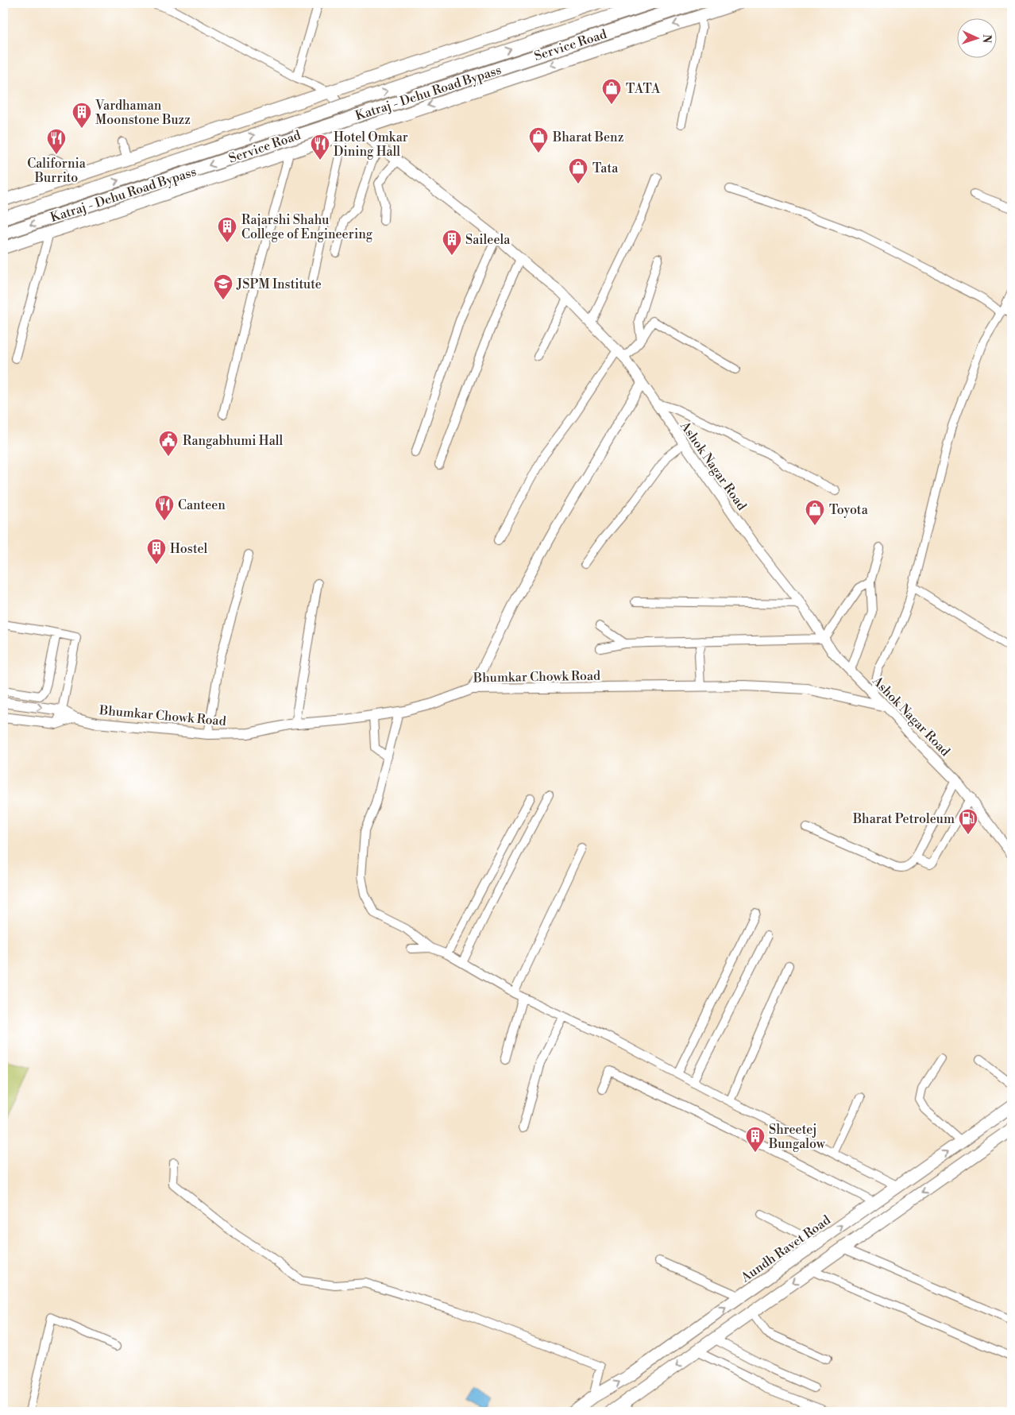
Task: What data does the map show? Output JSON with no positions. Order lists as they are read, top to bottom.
{
  "streets": {
    "highway": ["Katraj - Dehu Road Bypass"],
    "main road": ["Service Road", "Aundh Ravet Road"],
    "street": ["Ashok Nagar Road", "Bhumkar Chowk Road"]
  },
  "crossings": [
    ["Service Road", "Katraj - Dehu Road Bypass"],
    ["Service Road", "Ashok Nagar Road"],
    ["Ashok Nagar Road", "Bhumkar Chowk Road"]
  ],
  "places": {
    "shop": [
      "TATA",
      "Bharat Benz",
      "Tata",
      "Toyota"
    ],
    "building": [
      "Vardhaman Moonstone Buzz",
      "Rajarshi Shahu College of Engineering",
      "Saileela",
      "Hostel",
      "Shreetej Bungalow"
    ],
    "restaurant": ["California Burrito", "Hotel Omkar Dining Hall", "Canteen"],
    "school or university": ["JSPM Institute"],
    "public building": ["Rangabhumi Hall"],
    "fuel station": ["Bharat Petroleum"]
  },
  "north": "right"
}
